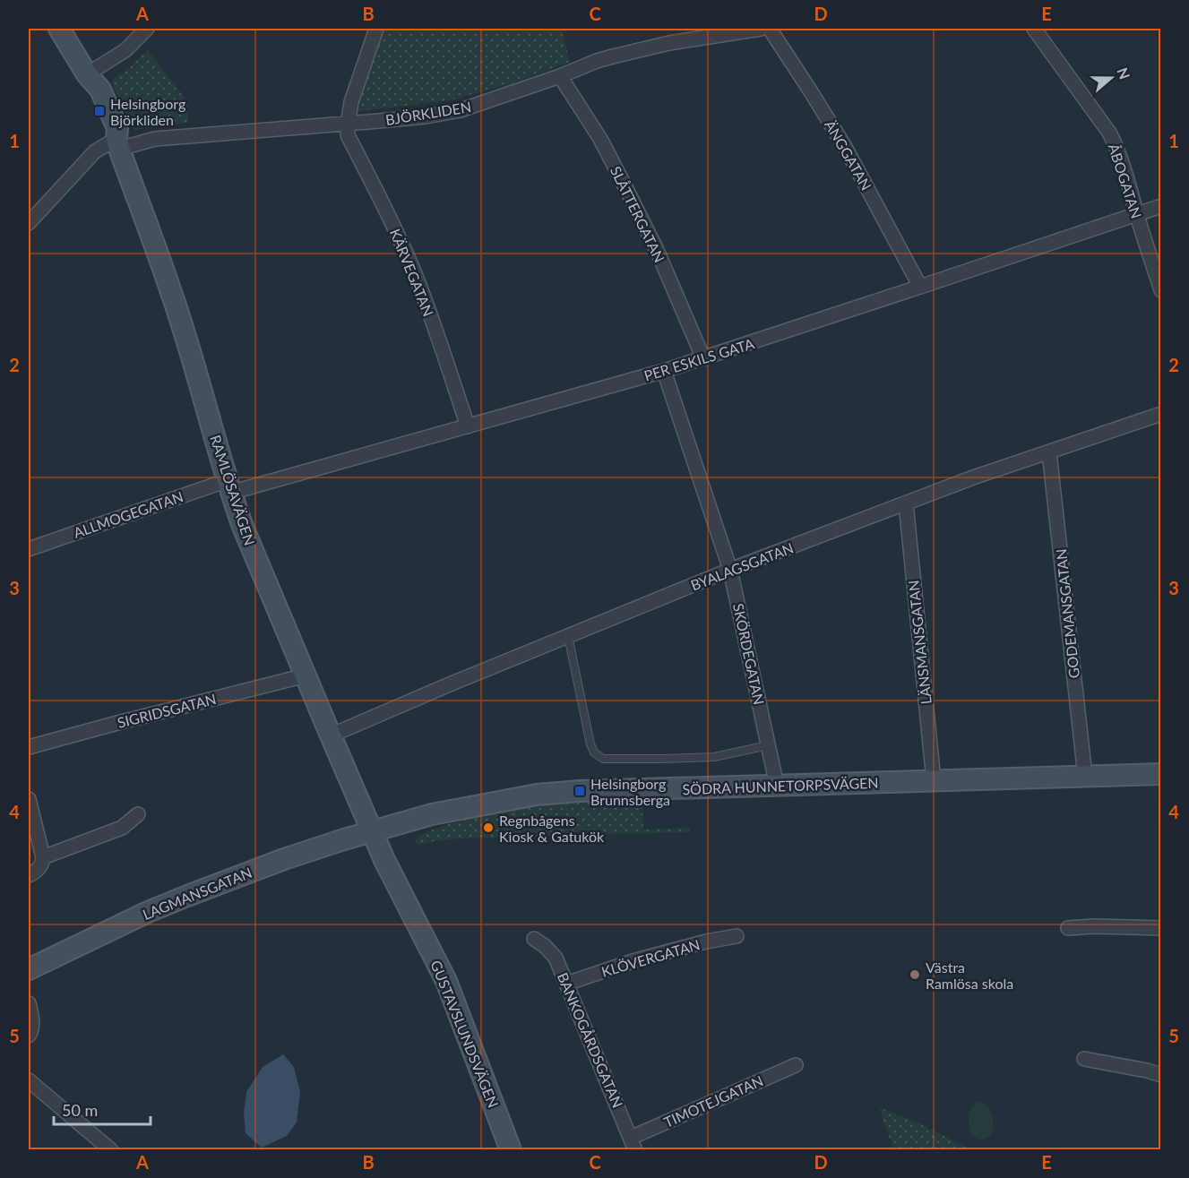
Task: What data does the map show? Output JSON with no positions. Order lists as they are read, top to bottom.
{
  "streets": {
    "street": [
      "BJÖRKLIDEN",
      "ÄNGGATAN",
      "ÅBOGATAN",
      "SLÅTTERGATAN",
      "KÄRVEGATAN",
      "PER ESKILS GATA",
      "RAMLÖSAVÄGEN",
      "ALLMOGEGATAN",
      "BYALAGSGATAN",
      "GODEMANSGATAN",
      "LÄNSMANSGATAN",
      "SKÖRDEGATAN",
      "SIGRIDSGATAN",
      "SÖDRA HUNNETORPSVÄGEN",
      "LAGMANSGATAN",
      "KLÖVERGATAN",
      "GUSTAVSLUNDSVÄGEN",
      "BANKOGÅRDSGATAN",
      "TIMOTEJGATAN"
    ]
  },
  "crossings": [
    ["BJÖRKLIDEN", "SLÅTTERGATAN"],
    ["BJÖRKLIDEN", "KÄRVEGATAN"],
    ["BJÖRKLIDEN", "RAMLÖSAVÄGEN"],
    ["ÄNGGATAN", "PER ESKILS GATA"],
    ["ÅBOGATAN", "PER ESKILS GATA"],
    ["SLÅTTERGATAN", "PER ESKILS GATA"],
    ["KÄRVEGATAN", "PER ESKILS GATA"],
    ["PER ESKILS GATA", "RAMLÖSAVÄGEN"],
    ["PER ESKILS GATA", "ALLMOGEGATAN"],
    ["PER ESKILS GATA", "SKÖRDEGATAN"],
    ["RAMLÖSAVÄGEN", "ALLMOGEGATAN"],
    ["RAMLÖSAVÄGEN", "BYALAGSGATAN"],
    ["RAMLÖSAVÄGEN", "SIGRIDSGATAN"],
    ["RAMLÖSAVÄGEN", "SÖDRA HUNNETORPSVÄGEN"],
    ["RAMLÖSAVÄGEN", "LAGMANSGATAN"],
    ["RAMLÖSAVÄGEN", "GUSTAVSLUNDSVÄGEN"],
    ["BYALAGSGATAN", "GODEMANSGATAN"],
    ["BYALAGSGATAN", "LÄNSMANSGATAN"],
    ["BYALAGSGATAN", "SKÖRDEGATAN"],
    ["GODEMANSGATAN", "SÖDRA HUNNETORPSVÄGEN"],
    ["LÄNSMANSGATAN", "SÖDRA HUNNETORPSVÄGEN"],
    ["SKÖRDEGATAN", "SÖDRA HUNNETORPSVÄGEN"],
    ["SÖDRA HUNNETORPSVÄGEN", "LAGMANSGATAN"],
    ["SÖDRA HUNNETORPSVÄGEN", "GUSTAVSLUNDSVÄGEN"],
    ["LAGMANSGATAN", "GUSTAVSLUNDSVÄGEN"],
    ["KLÖVERGATAN", "BANKOGÅRDSGATAN"],
    ["BANKOGÅRDSGATAN", "TIMOTEJGATAN"]
  ],
  "places": {
    "transit": ["Helsingborg Björkliden", "Helsingborg Brunnsberga"],
    "other": ["Regnbågens Kiosk & Gatukök", "Västra Ramlösa skola"]
  },
  "scale_bar": "50 m",
  "north": "right",
  "grid": {
    "columns": [
      "A",
      "B",
      "C",
      "D",
      "E"
    ],
    "rows": [
      "1",
      "2",
      "3",
      "4",
      "5"
    ]
  }
}
